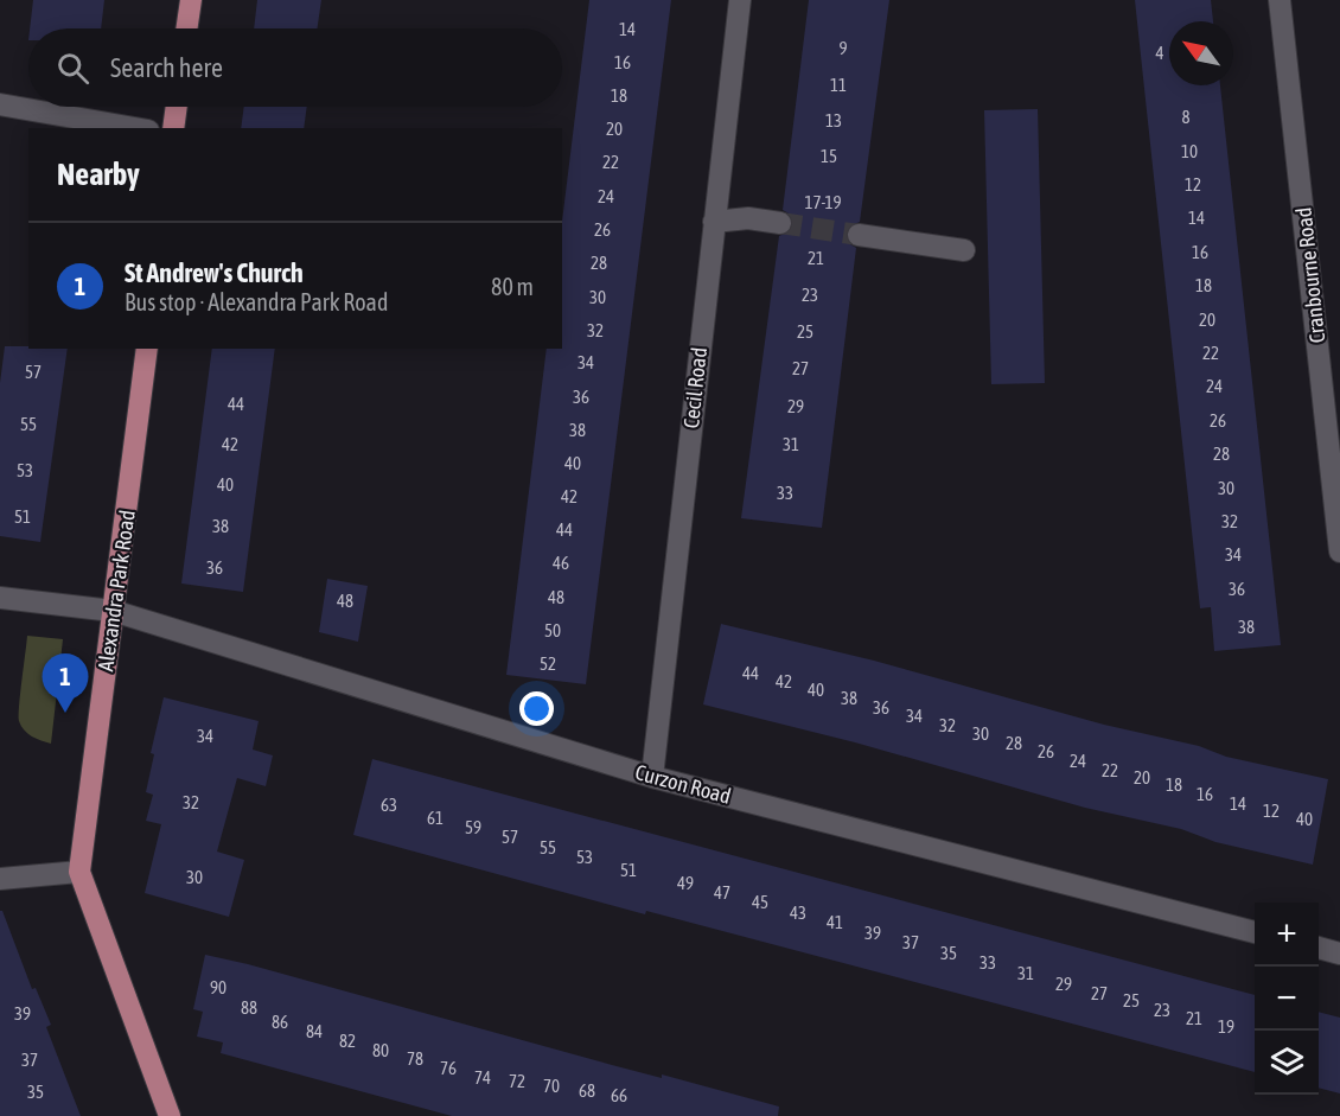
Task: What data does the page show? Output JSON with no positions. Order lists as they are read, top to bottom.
{
  "streets": {
    "main road": ["Alexandra Park Road"],
    "street": ["Cranbourne Road", "Cecil Road", "Curzon Road"]
  },
  "crossings": [
    ["Cecil Road", "Curzon Road"],
    ["Alexandra Park Road", "Curzon Road"]
  ],
  "house_numbers": [
    "14",
    "9",
    "4",
    "16",
    "11",
    "18",
    "8",
    "13",
    "20",
    "10",
    "15",
    "22",
    "12",
    "24",
    "17-19",
    "14",
    "26",
    "16",
    "21",
    "28",
    "18",
    "23",
    "30",
    "20",
    "32",
    "25",
    "22",
    "34",
    "27",
    "57",
    "24",
    "36",
    "44",
    "29",
    "26",
    "55",
    "38",
    "42",
    "31",
    "28",
    "40",
    "53",
    "40",
    "30",
    "33",
    "42",
    "51",
    "32",
    "38",
    "44",
    "34",
    "46",
    "36",
    "36",
    "48",
    "48",
    "38",
    "50",
    "52",
    "44",
    "42",
    "40",
    "38",
    "36",
    "34",
    "32",
    "30",
    "34",
    "28",
    "26",
    "24",
    "22",
    "20",
    "18",
    "16",
    "32",
    "14",
    "63",
    "12",
    "61",
    "40",
    "59",
    "57",
    "55",
    "53",
    "51",
    "30",
    "49",
    "47",
    "45",
    "43",
    "41",
    "39",
    "37",
    "35",
    "33",
    "31",
    "29",
    "90",
    "27",
    "25",
    "88",
    "23",
    "39",
    "21",
    "86",
    "19",
    "84",
    "82",
    "80",
    "78",
    "37",
    "76",
    "74",
    "72",
    "70",
    "68",
    "35",
    "66"
  ],
  "north": "top left",
  "page": {
    "search": "Search here",
    "heading": "Nearby",
    "list": [
      {
        "mark": "1",
        "name": "St Andrew's Church",
        "note": "Bus stop · Alexandra Park Road",
        "value": "80 m"
      }
    ],
    "pins": "1",
    "map_buttons": ["+", "−"]
  }
}
